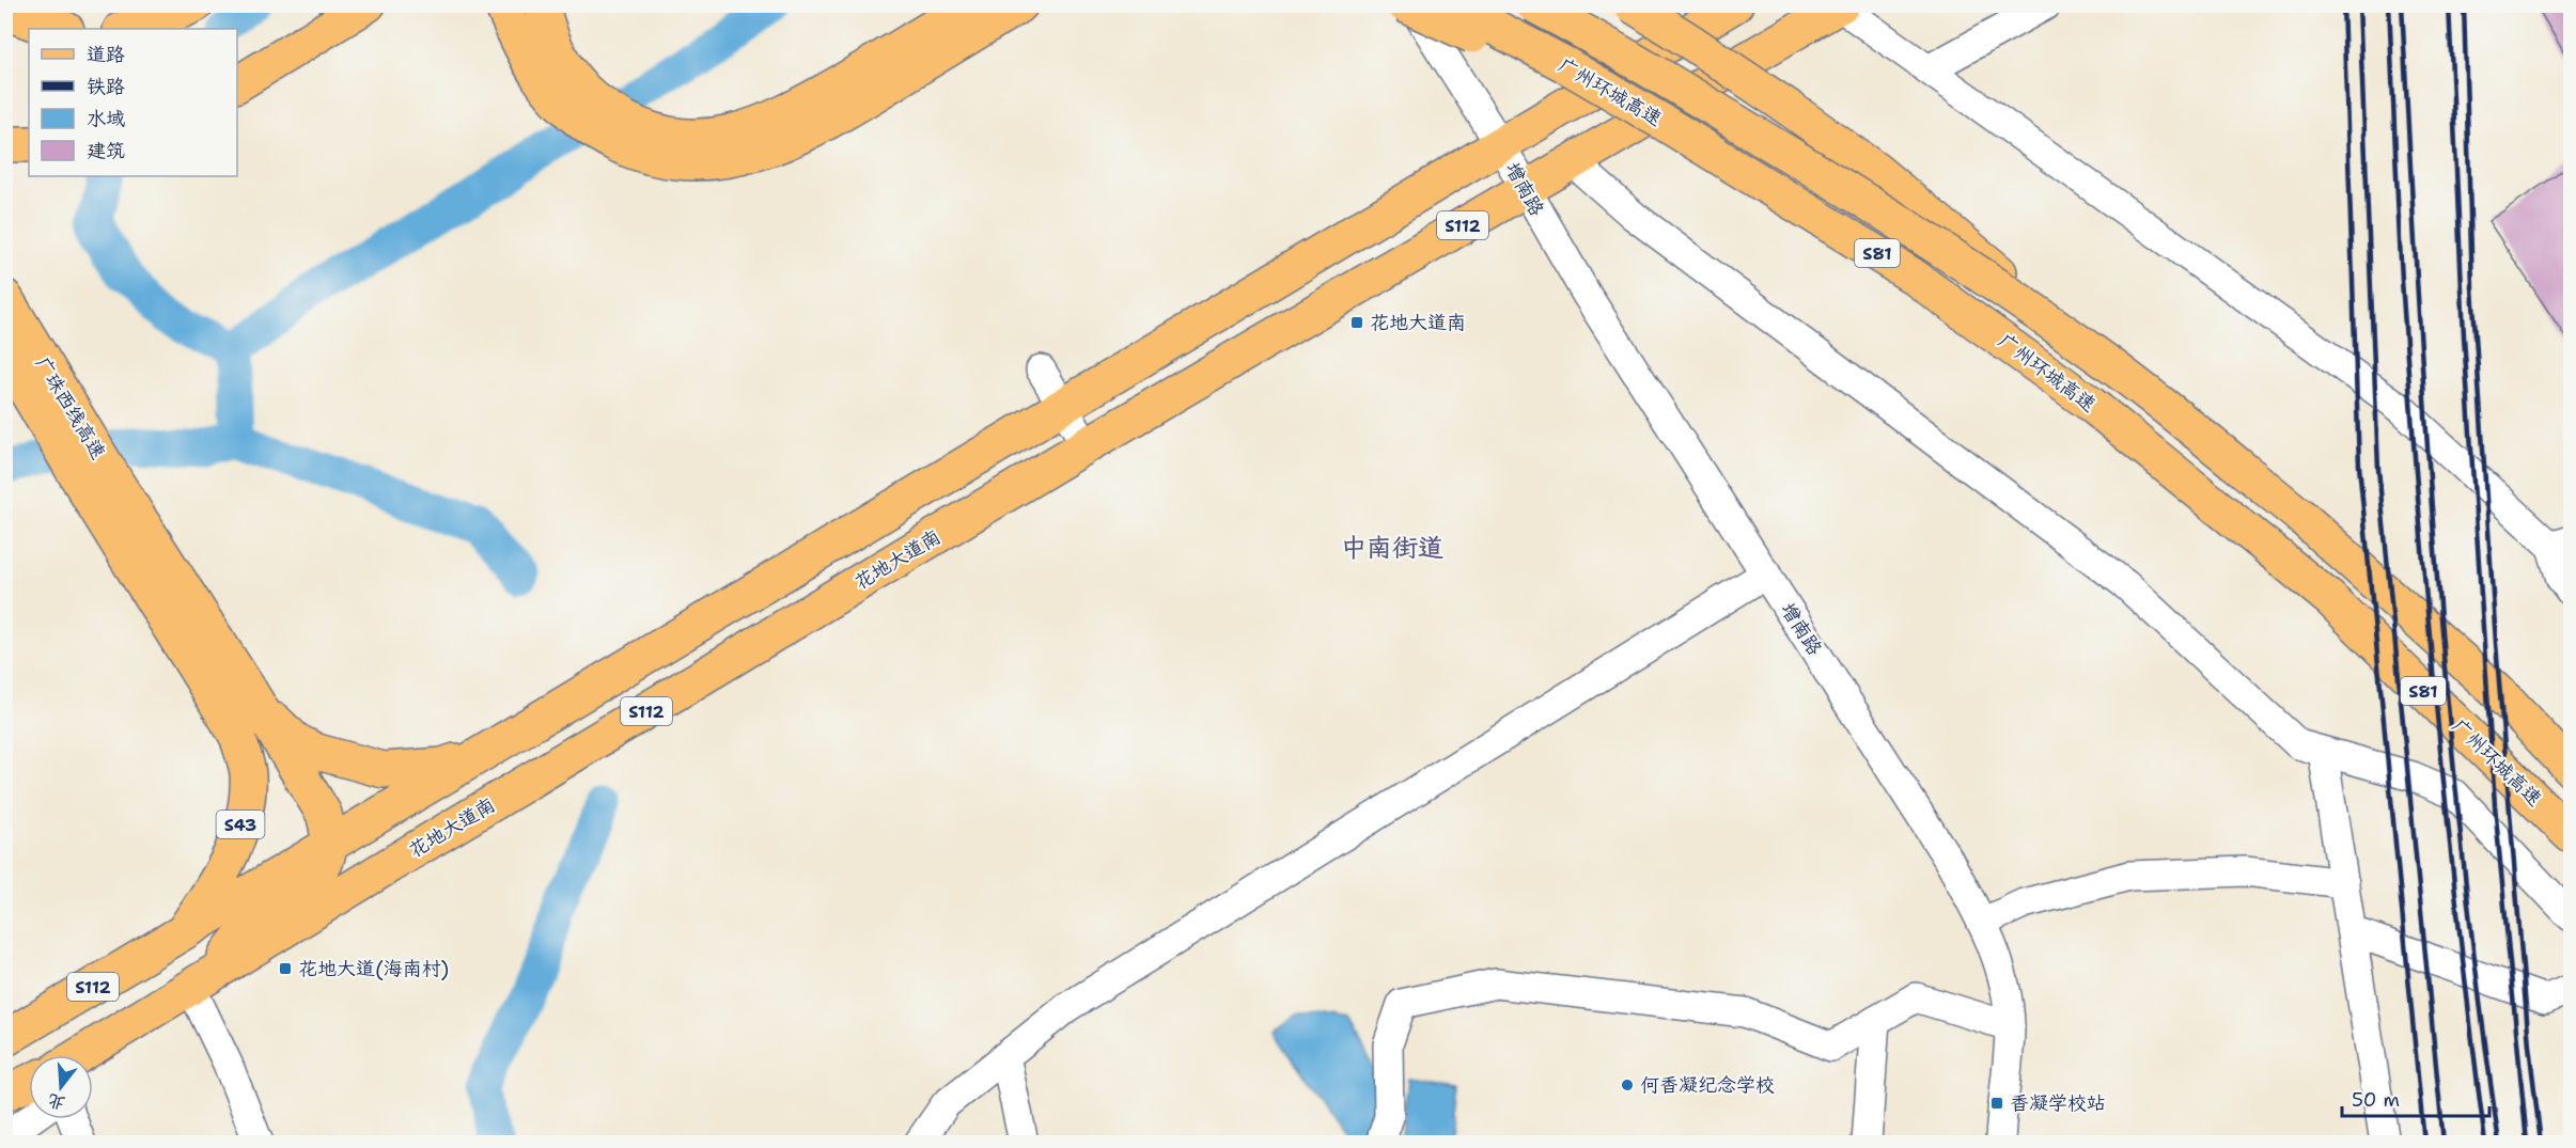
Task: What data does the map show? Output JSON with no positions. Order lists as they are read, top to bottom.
{
  "streets": {
    "main road": [
      "广州环城高速",
      "S112",
      "S81",
      "广珠西线高速",
      "花地大道南",
      "S43"
    ],
    "street": ["增南路"]
  },
  "crossings": [
    ["增南路", "S112"],
    ["增南路", "花地大道南"],
    ["S112", "S43"],
    ["广珠西线高速", "S43"]
  ],
  "districts": ["中南街道"],
  "places": {
    "transit": ["花地大道南", "花地大道(海南村)", "香凝学校站"],
    "other": ["何香凝纪念学校"]
  },
  "legend": [
    "道路",
    "铁路",
    "水域",
    "建筑"
  ],
  "scale_bar": "50 m",
  "north": "bottom"
}
